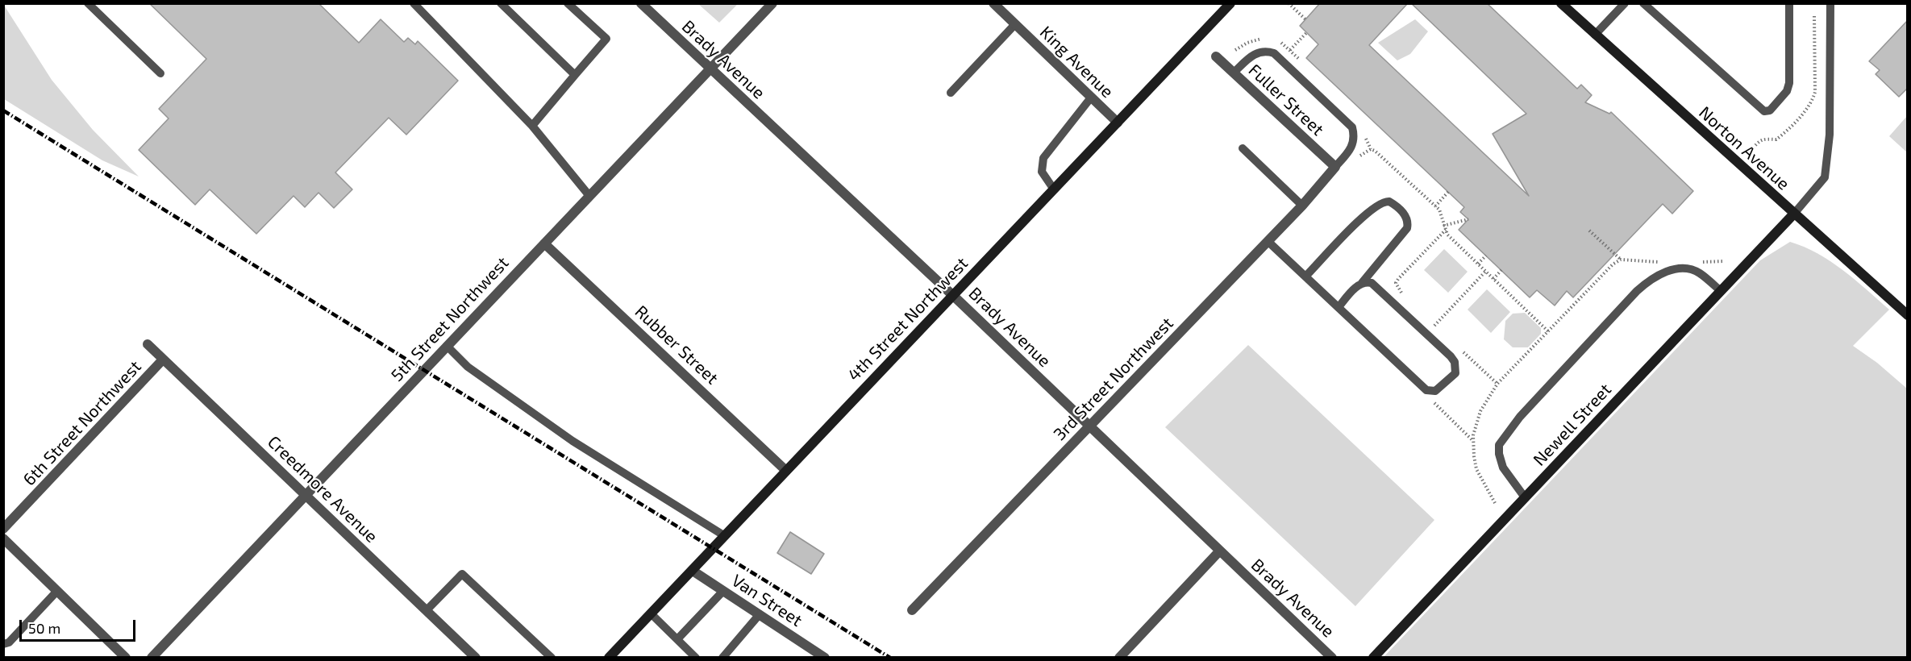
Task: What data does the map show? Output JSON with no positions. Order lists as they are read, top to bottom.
{
  "streets": {
    "street": [
      "Brady Avenue",
      "King Avenue",
      "Fuller Street",
      "Norton Avenue",
      "5th Street Northwest",
      "4th Street Northwest",
      "Rubber Street",
      "3rd Street Northwest",
      "6th Street Northwest",
      "Newell Street",
      "Creedmore Avenue",
      "Van Street"
    ]
  },
  "crossings": [
    ["Brady Avenue", "5th Street Northwest"],
    ["Brady Avenue", "4th Street Northwest"],
    ["Brady Avenue", "3rd Street Northwest"],
    ["King Avenue", "4th Street Northwest"],
    ["Fuller Street", "3rd Street Northwest"],
    ["Norton Avenue", "Newell Street"],
    ["5th Street Northwest", "Rubber Street"],
    ["5th Street Northwest", "Creedmore Avenue"],
    ["4th Street Northwest", "Rubber Street"],
    ["4th Street Northwest", "Van Street"],
    ["6th Street Northwest", "Creedmore Avenue"]
  ],
  "scale_bar": "50 m"
}
